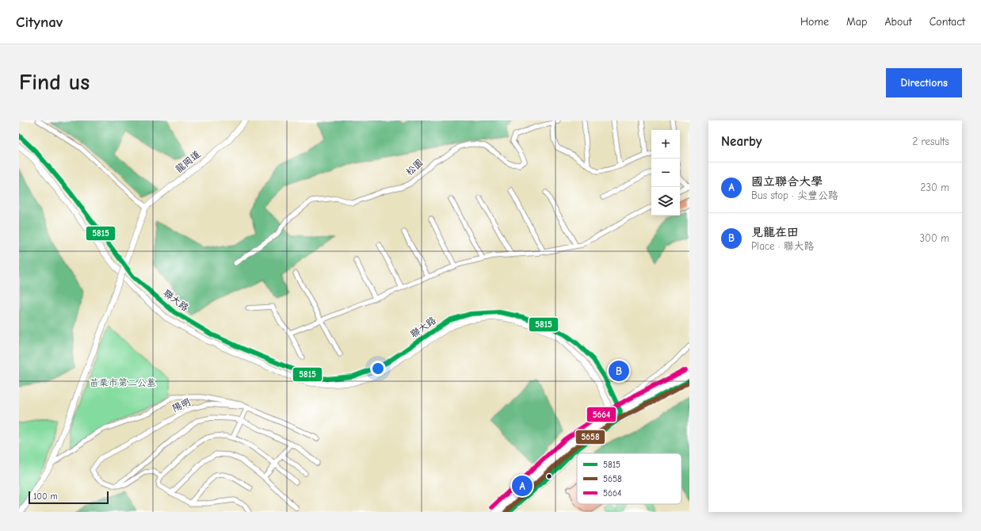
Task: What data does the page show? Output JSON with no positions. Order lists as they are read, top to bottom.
{
  "streets": {
    "street": [
      "龍岡道",
      "松園",
      "聯大路",
      "陽明"
    ]
  },
  "parks": ["苗栗市第二公墓"],
  "lines": ["transit line 5815", "transit line 5664", "transit line 5658"],
  "legend": ["5815", "5658", "5664"],
  "scale_bar": "100 m",
  "page": {
    "header": "Citynav",
    "nav": [
      "Home",
      "Map",
      "About",
      "Contact"
    ],
    "buttons": "Directions",
    "title": "Find us",
    "heading": ["Nearby", "2 results"],
    "map_buttons": ["+", "−"],
    "list": [
      {
        "mark": "A",
        "name": "國立聯合大學",
        "note": "Bus stop · 尖豐公路",
        "value": "230 m"
      },
      {
        "mark": "B",
        "name": "見龍在田",
        "note": "Place · 聯大路",
        "value": "300 m"
      }
    ],
    "pins": ["B", "A"],
    "scale": "100 m"
  }
}
